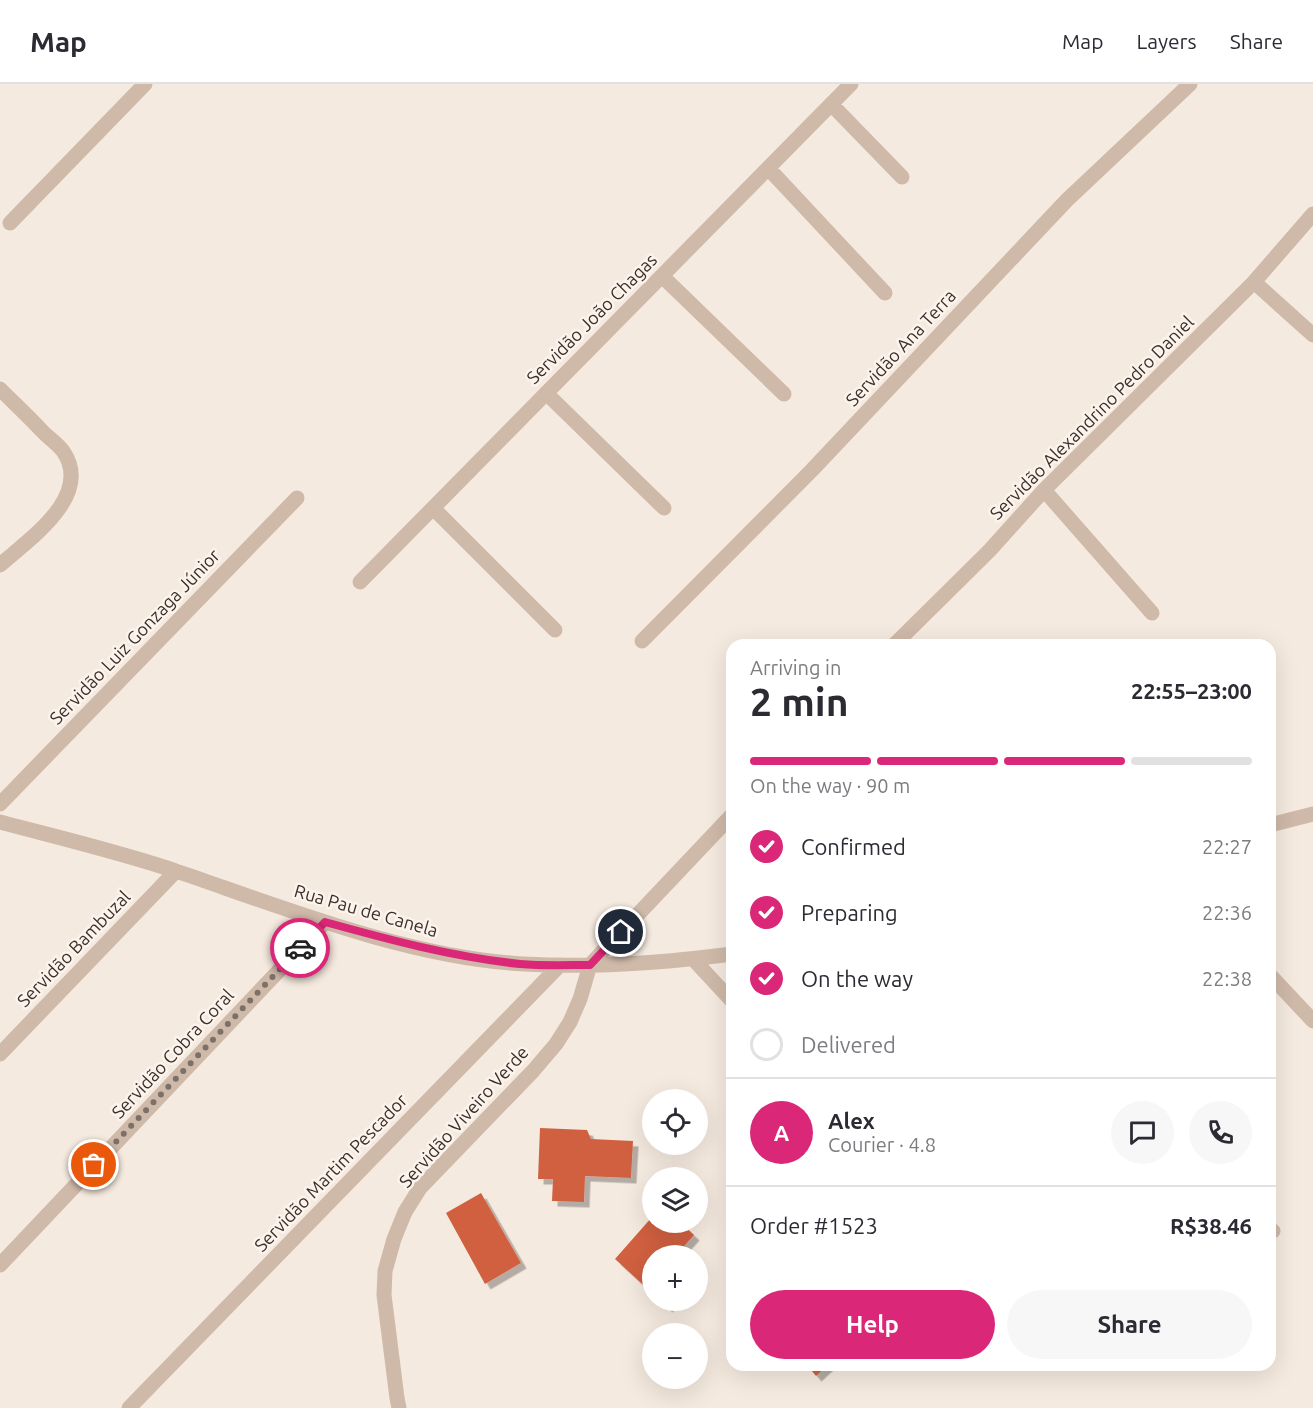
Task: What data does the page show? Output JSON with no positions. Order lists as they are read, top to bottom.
{
  "streets": {
    "street": [
      "Servidão João Chagas",
      "Servidão Ana Terra",
      "Servidão Alexandrino Pedro Daniel",
      "Servidão Luiz Gonzaga Júnior",
      "Rua Pau de Canela",
      "Servidão Bambuzal",
      "Servidão Cobra Coral",
      "Servidão Viveiro Verde",
      "Servidão Martim Pescador"
    ]
  },
  "crossings": [
    ["Rua Pau de Canela", "Servidão Bambuzal"],
    ["Rua Pau de Canela", "Servidão Cobra Coral"],
    ["Rua Pau de Canela", "Servidão Viveiro Verde"],
    ["Rua Pau de Canela", "Servidão Martim Pescador"]
  ],
  "page": {
    "header": "Map",
    "nav": ["Map", "Layers", "Share"],
    "heading": ["2 min", "Arriving in", "22:55–23:00"],
    "panel": [
      "Alex",
      "Courier · 4.8",
      "Order #1523",
      "R$38.46"
    ],
    "bar": "On the way · 90 m",
    "list": [
      ["Confirmed", "22:27"],
      ["Preparing", "22:36"],
      ["On the way", "22:38"],
      "Delivered"
    ],
    "map_buttons": ["+", "−"],
    "round": "A",
    "buttons": ["Help", "Share"]
  }
}
